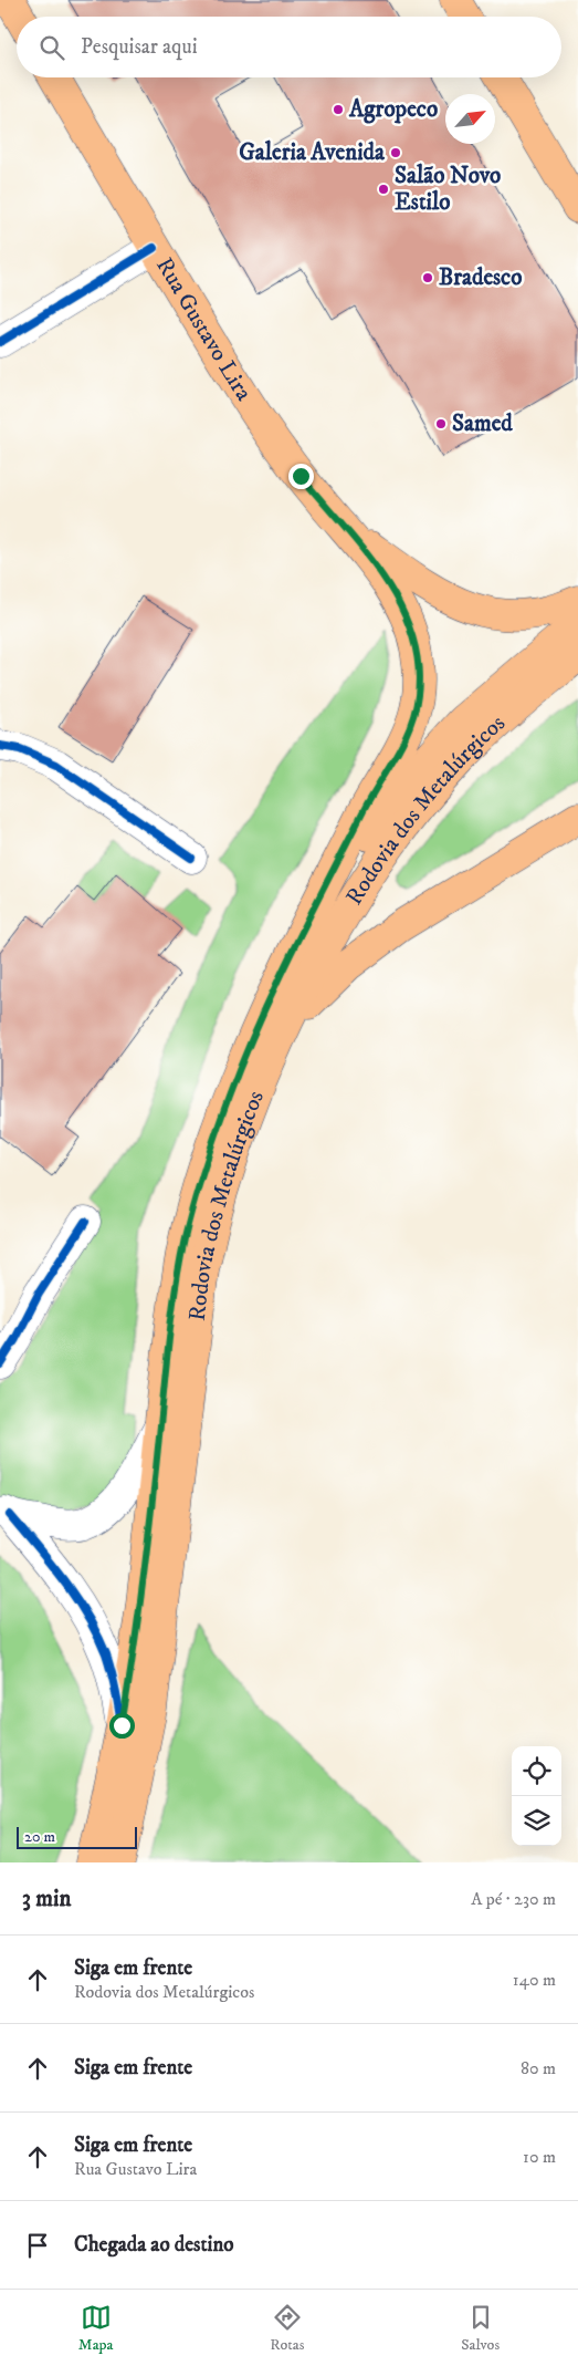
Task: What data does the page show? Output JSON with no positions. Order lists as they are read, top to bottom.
{
  "streets": {
    "main road": ["Rua Gustavo Lira", "Rodovia dos Metalúrgicos"]
  },
  "places": [
    "Agropeco",
    "Galeria Avenida",
    "Salão Novo Estilo",
    "Bradesco",
    "Samed"
  ],
  "scale_bar": "20 m",
  "north": "top right",
  "page": {
    "search": "Pesquisar aqui",
    "scale": "20 m",
    "heading": ["3 min", "A pé · 230 m"],
    "list": [
      ["Siga em frente", "Rodovia dos Metalúrgicos", "140 m"],
      ["Siga em frente", "80 m"],
      ["Siga em frente", "Rua Gustavo Lira", "10 m"],
      "Chegada ao destino"
    ],
    "nav": ["Mapa", "Rotas", "Salvos"]
  }
}
